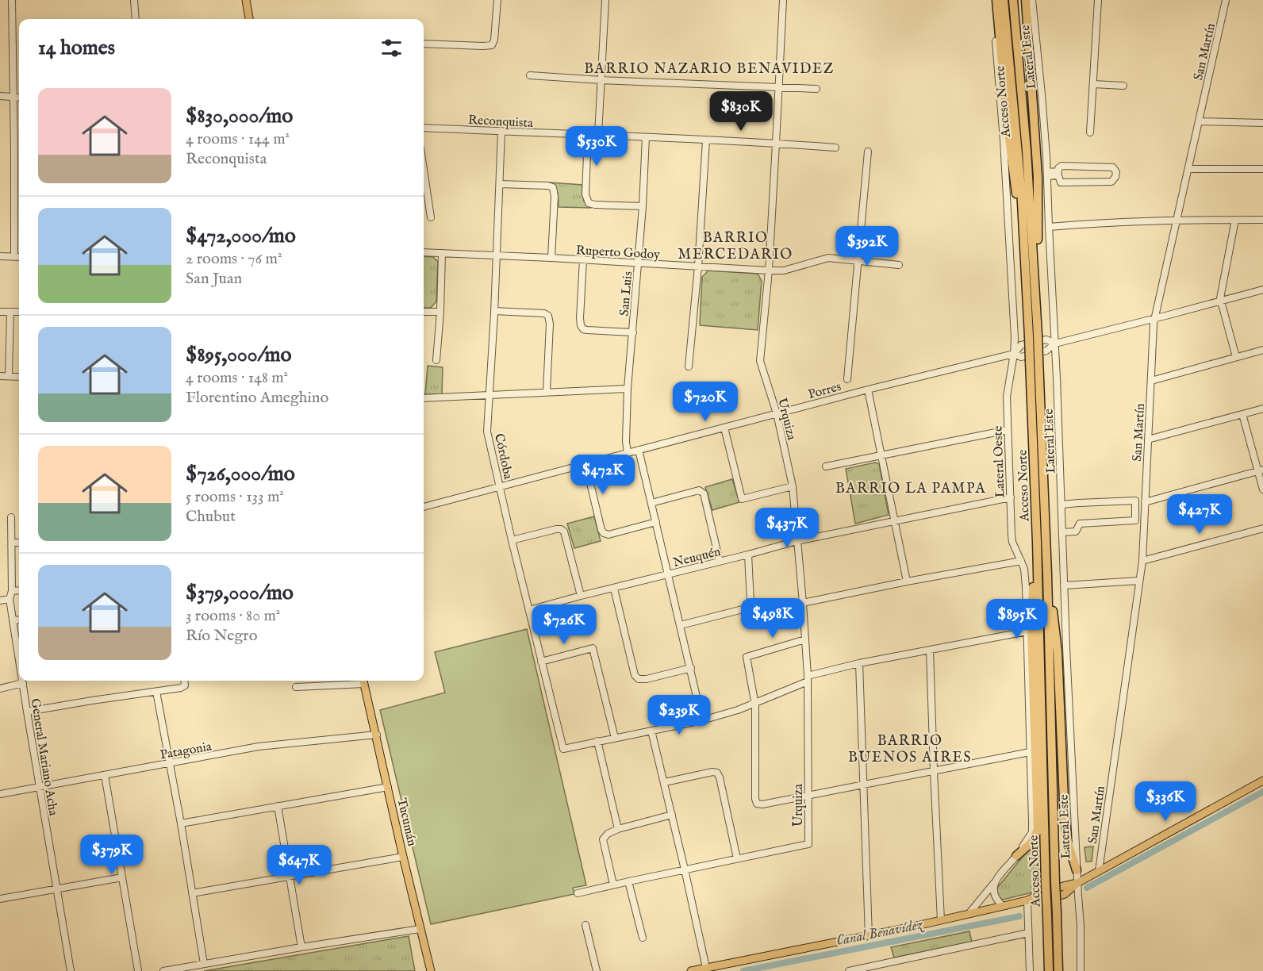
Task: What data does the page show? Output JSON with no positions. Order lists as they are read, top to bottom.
{
  "streets": {
    "highway": ["Acceso Norte"],
    "main road": ["Tucumán"],
    "street": [
      "San Martín",
      "Lateral Este",
      "Reconquista",
      "Ruperto Godoy",
      "San Luis",
      "Porres",
      "Urquiza",
      "Córdoba",
      "Lateral Oeste",
      "Neuquén",
      "Patagonia",
      "General Mariano Acha"
    ]
  },
  "crossings": [
    ["San Martín", "Porres"],
    ["Lateral Este", "Porres"],
    ["Reconquista", "San Luis"],
    ["Reconquista", "Urquiza"],
    ["Reconquista", "Córdoba"],
    ["Ruperto Godoy", "San Luis"],
    ["Ruperto Godoy", "Urquiza"],
    ["Ruperto Godoy", "Córdoba"],
    ["San Luis", "Porres"],
    ["Porres", "Urquiza"],
    ["Porres", "Córdoba"],
    ["Porres", "Lateral Oeste"],
    ["Urquiza", "Neuquén"],
    ["Córdoba", "Neuquén"],
    ["Lateral Oeste", "Neuquén"],
    ["Patagonia", "General Mariano Acha"],
    ["Patagonia", "Tucumán"]
  ],
  "districts": [
    "BARRIO NAZARIO BENAVIDEZ",
    "BARRIO MERCEDARIO",
    "BARRIO LA PAMPA",
    "BARRIO BUENOS AIRES"
  ],
  "water": ["Canal Benavídez"],
  "page": {
    "heading": "14 homes",
    "list": [
      {
        "name": "$830,000/mo",
        "note": "4 rooms · 144 m² · Reconquista"
      },
      {
        "name": "$472,000/mo",
        "note": "2 rooms · 76 m² · San Juan"
      },
      {
        "name": "$895,000/mo",
        "note": "4 rooms · 148 m² · Florentino Ameghino"
      },
      {
        "name": "$726,000/mo",
        "note": "5 rooms · 133 m² · Chubut"
      },
      {
        "name": "$379,000/mo",
        "note": "3 rooms · 80 m² · Río Negro"
      }
    ],
    "price": [
      "$830K",
      "$530K",
      "$392K",
      "$720K",
      "$472K",
      "$427K",
      "$437K",
      "$498K",
      "$895K",
      "$726K",
      "$239K",
      "$336K",
      "$379K",
      "$647K"
    ]
  }
}
